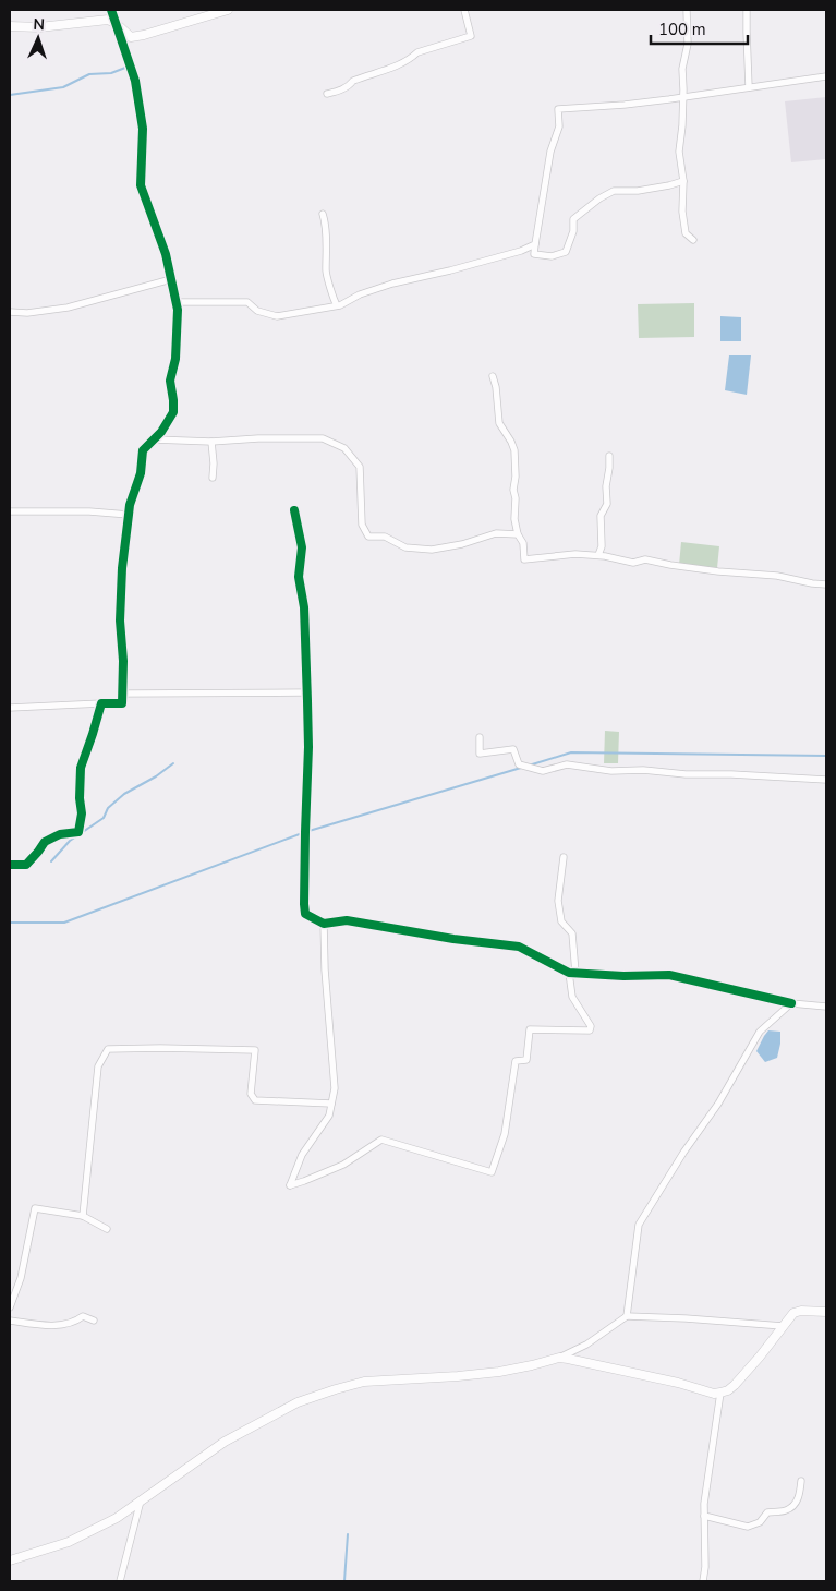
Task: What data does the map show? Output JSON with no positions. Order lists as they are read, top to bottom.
{
  "scale_bar": "100 m",
  "north": "top"
}
